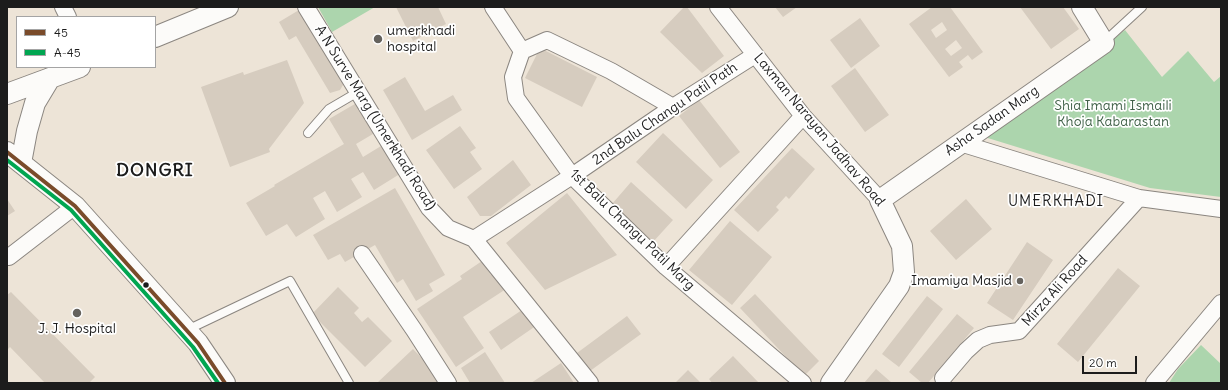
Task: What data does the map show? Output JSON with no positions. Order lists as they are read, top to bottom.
{
  "streets": {
    "street": [
      "2nd Balu Changu Patil Path",
      "A N Surve Marg (Umerkhadi Road)",
      "Asha Sadan Marg",
      "Laxman Narayan Jadhav Road",
      "1st Balu Changu Patil Marg",
      "Mirza Ali Road"
    ]
  },
  "crossings": [
    ["2nd Balu Changu Patil Path", "A N Surve Marg (Umerkhadi Road)"],
    ["2nd Balu Changu Patil Path", "Laxman Narayan Jadhav Road"],
    ["2nd Balu Changu Patil Path", "1st Balu Changu Patil Marg"],
    ["Asha Sadan Marg", "Laxman Narayan Jadhav Road"]
  ],
  "districts": ["DONGRI", "UMERKHADI"],
  "parks": ["Shia Imami Ismaili Khoja Kabarastan"],
  "places": ["umerkhadi hospital", "Imamiya Masjid", "J. J. Hospital"],
  "lines": ["transit line 45", "transit line A-45"],
  "legend": ["45", "A-45"],
  "scale_bar": "20 m"
}
